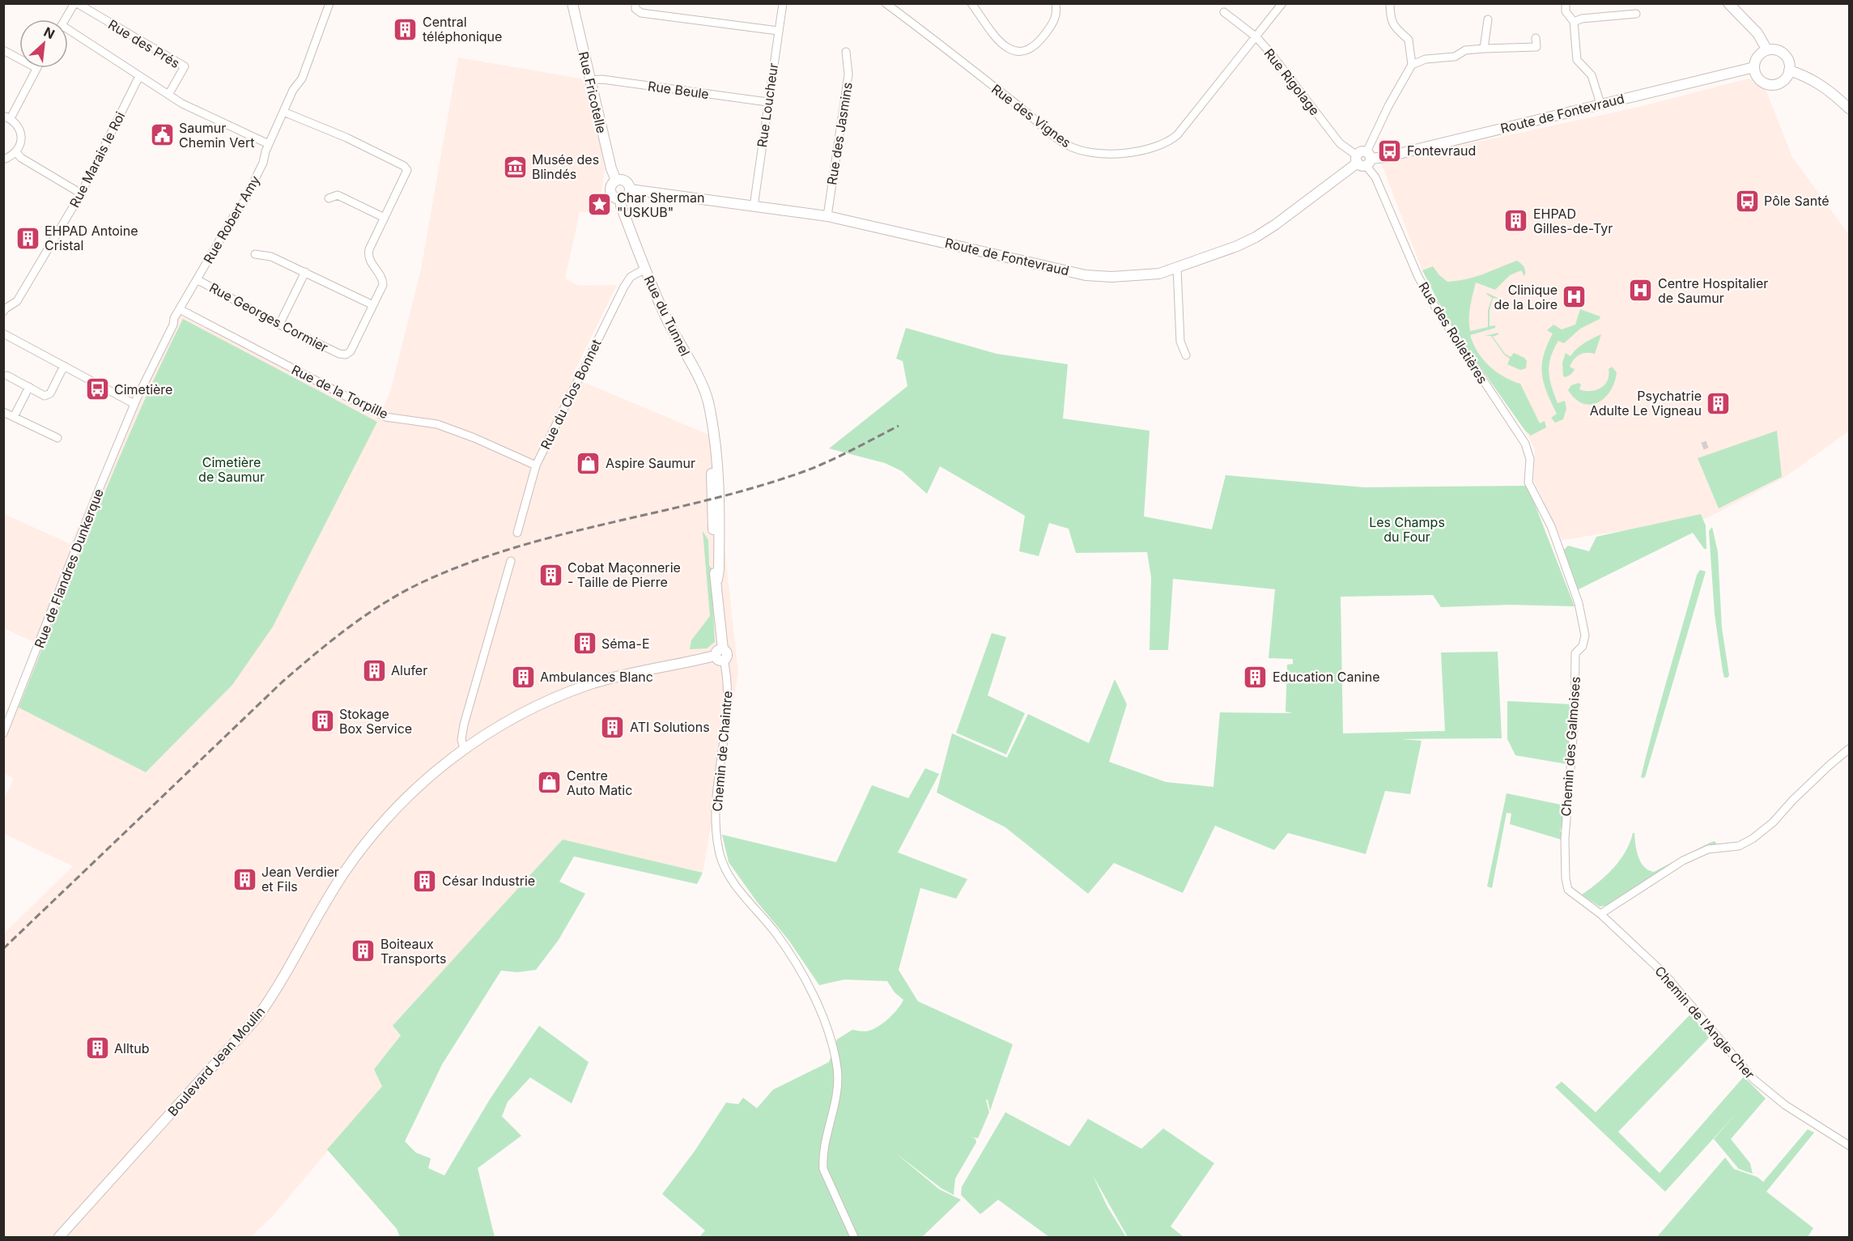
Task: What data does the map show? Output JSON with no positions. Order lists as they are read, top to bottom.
{
  "streets": {
    "street": [
      "Rue des Prés",
      "Rue Rigolage",
      "Rue Beule",
      "Rue Fricotelle",
      "Rue Loucheur",
      "Route de Fontevraud",
      "Rue des Vignes",
      "Rue des Jasmins",
      "Rue Marais le Roi",
      "Rue Robert Amy",
      "Rue du Tunnel",
      "Rue Georges Cormier",
      "Rue des Rolletières",
      "Rue de la Torpille",
      "Rue du Clos Bonnet",
      "Rue de Flandres Dunkerque",
      "Chemin des Galmoises",
      "Chemin de Chaintre",
      "Chemin de l'Angle Cher",
      "Boulevard Jean Moulin"
    ]
  },
  "crossings": [
    ["Rue Rigolage", "Route de Fontevraud"],
    ["Rue Rigolage", "Rue des Vignes"],
    ["Rue Rigolage", "Rue des Rolletières"],
    ["Rue Beule", "Rue Fricotelle"],
    ["Rue Beule", "Rue Loucheur"],
    ["Rue Fricotelle", "Route de Fontevraud"],
    ["Rue Fricotelle", "Rue du Tunnel"],
    ["Rue Loucheur", "Route de Fontevraud"],
    ["Route de Fontevraud", "Rue des Jasmins"],
    ["Route de Fontevraud", "Rue du Tunnel"],
    ["Route de Fontevraud", "Rue des Rolletières"],
    ["Rue Robert Amy", "Rue Georges Cormier"],
    ["Rue Robert Amy", "Rue de la Torpille"],
    ["Rue Robert Amy", "Rue de Flandres Dunkerque"],
    ["Rue du Tunnel", "Rue du Clos Bonnet"],
    ["Rue du Tunnel", "Chemin de Chaintre"],
    ["Rue du Tunnel", "Boulevard Jean Moulin"],
    ["Rue des Rolletières", "Chemin des Galmoises"],
    ["Rue de la Torpille", "Rue du Clos Bonnet"],
    ["Chemin des Galmoises", "Chemin de l'Angle Cher"],
    ["Chemin de Chaintre", "Boulevard Jean Moulin"]
  ],
  "parks": ["Cimetière de Saumur", "Les Champs du Four"],
  "places": {
    "building": [
      "Central téléphonique",
      "EHPAD Gilles-de-Tyr",
      "EHPAD Antoine Cristal",
      "Psychatrie Adulte Le Vigneau",
      "Cobat Maçonnerie - Taille de Pierre",
      "Séma-E",
      "Alufer",
      "Ambulances Blanc",
      "Education Canine",
      "Stokage Box Service",
      "ATI Solutions",
      "Jean Verdier et Fils",
      "César Industrie",
      "Boiteaux Transports",
      "Alltub"
    ],
    "public building": ["Saumur Chemin Vert"],
    "bus stop": ["Fontevraud", "Pôle Santé", "Cimetière"],
    "museum": ["Musée des Blindés"],
    "place": ["Char Sherman \"USKUB\""],
    "hospital": ["Centre Hospitalier de Saumur", "Clinique de la Loire"],
    "shop": ["Aspire Saumur", "Centre Auto Matic"]
  },
  "north": "top right"
}
